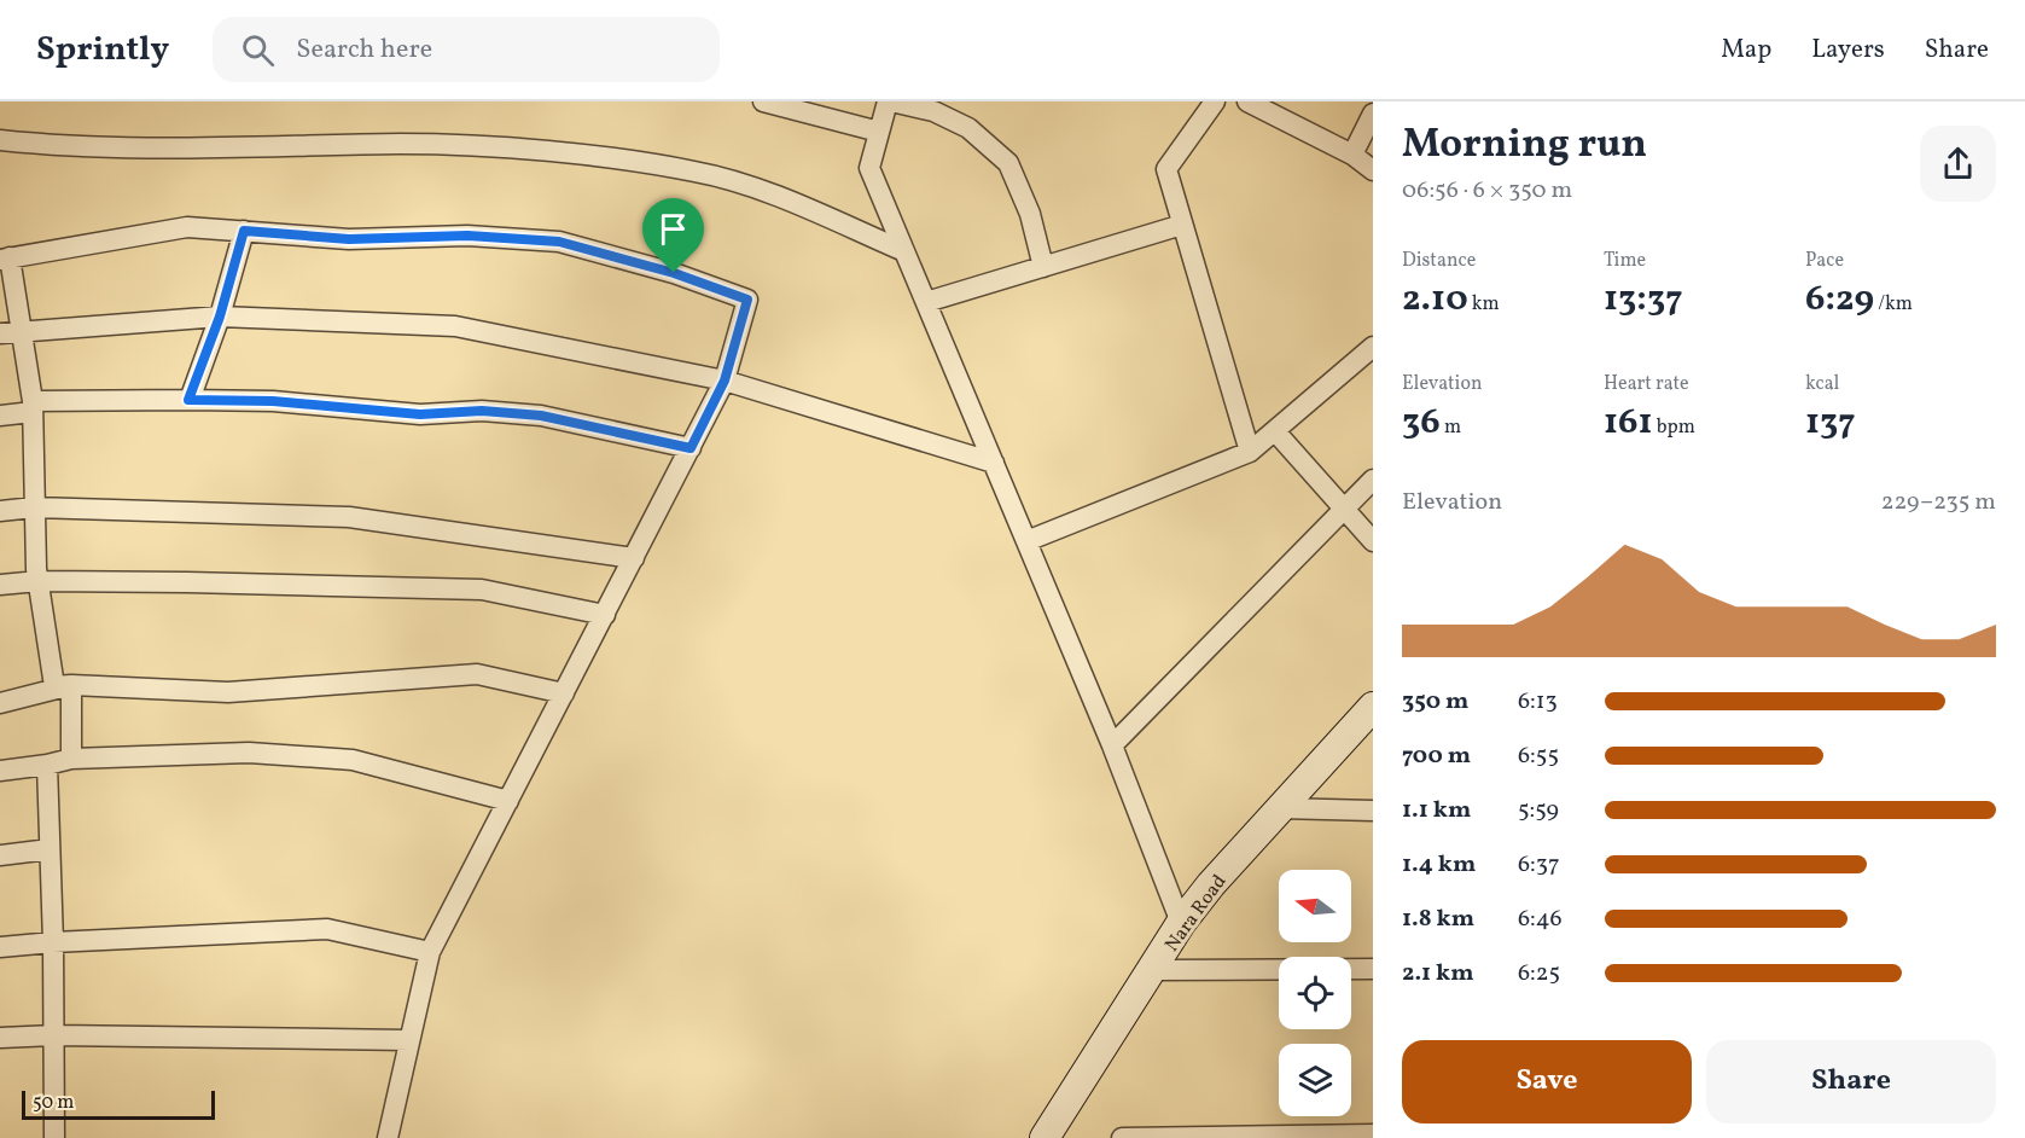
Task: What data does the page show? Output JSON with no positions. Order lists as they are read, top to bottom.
{
  "streets": {
    "main road": ["Nara Road"]
  },
  "scale_bar": "50 m",
  "north": "left",
  "page": {
    "header": "Sprintly",
    "search": "Search here",
    "nav": ["Map", "Layers", "Share"],
    "heading": ["Morning run", "06:56 · 6 × 350 m"],
    "stats": [
      ["Distance", "2.10 km"],
      ["Time", "13:37"],
      ["Pace", "6:29 /km"],
      ["Elevation", "36 m"],
      ["Heart rate", "161 bpm"],
      ["kcal", "137"]
    ],
    "chart": ["Elevation", "229–235 m"],
    "list": [
      {
        "name": "350 m",
        "note": "6:13"
      },
      {
        "name": "700 m",
        "note": "6:55"
      },
      {
        "name": "1.1 km",
        "note": "5:59"
      },
      {
        "name": "1.4 km",
        "note": "6:37"
      },
      {
        "name": "1.8 km",
        "note": "6:46"
      },
      {
        "name": "2.1 km",
        "note": "6:25"
      }
    ],
    "buttons": ["Save", "Share"],
    "scale": "50 m"
  }
}
